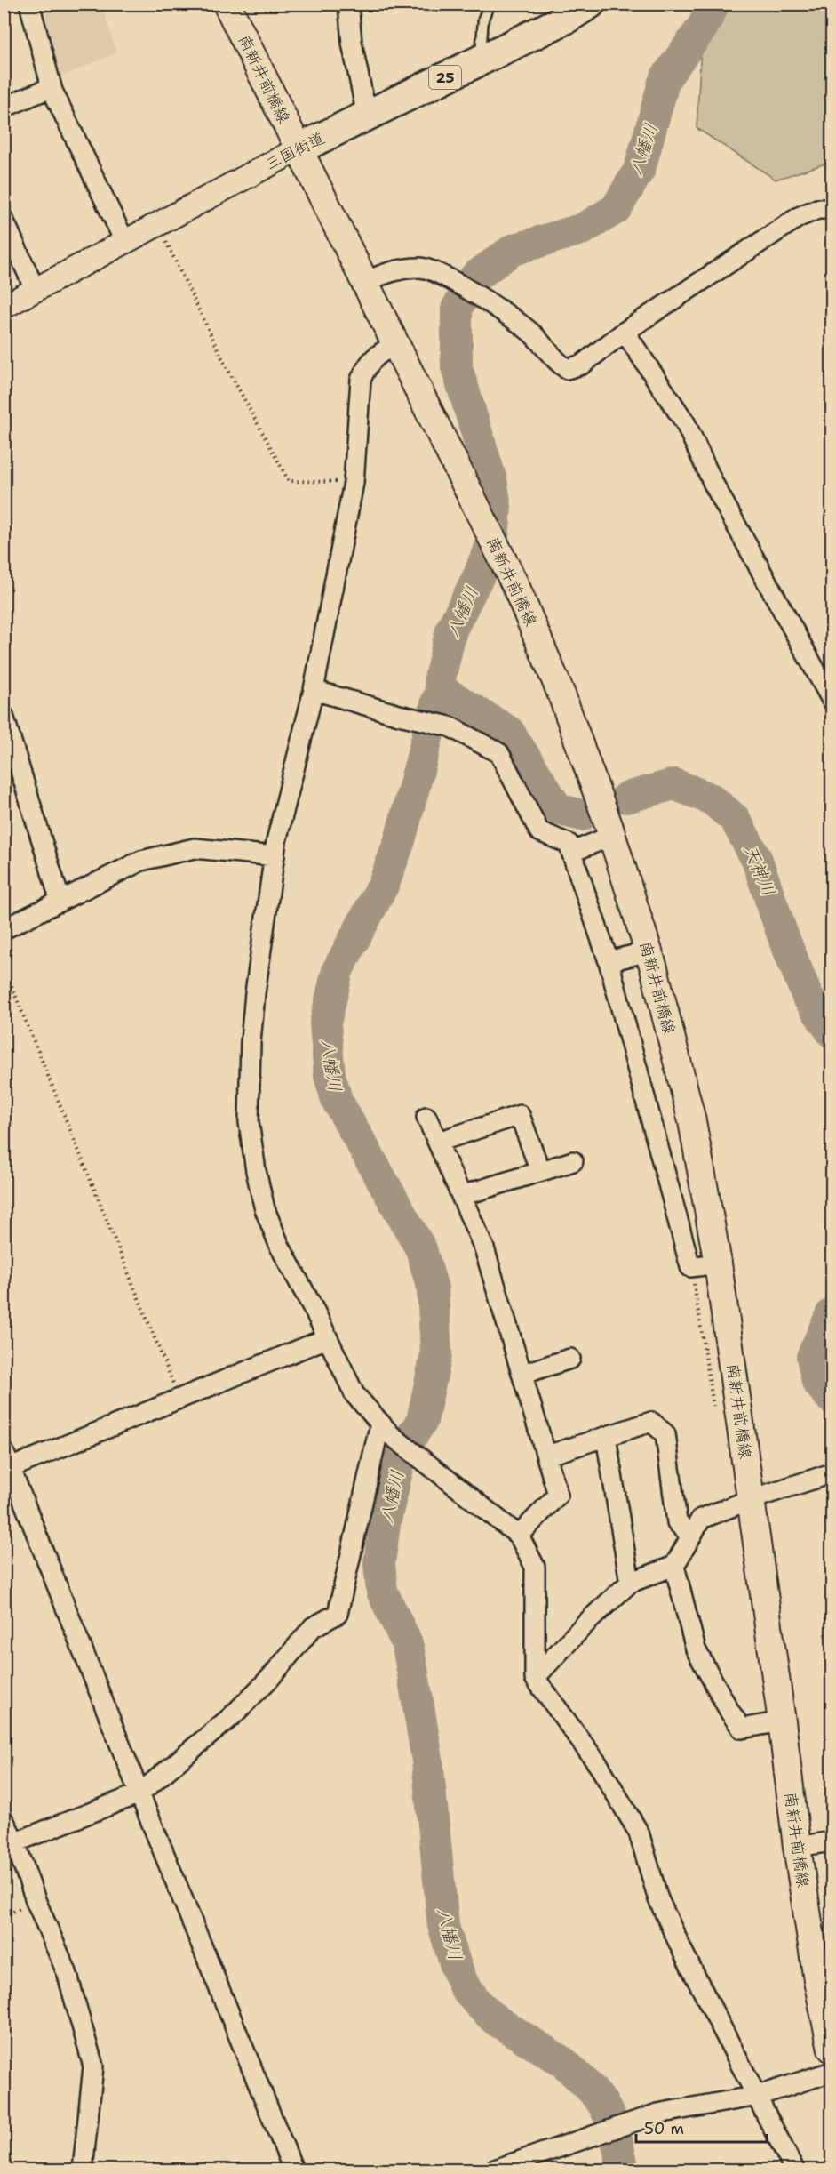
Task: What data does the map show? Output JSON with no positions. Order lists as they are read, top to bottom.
{
  "streets": {
    "main road": ["25", "南新井前橋線", "三国街道"]
  },
  "crossings": [
    ["南新井前橋線", "三国街道"]
  ],
  "water": ["八幡川", "天神川"],
  "scale_bar": "50 m"
}
